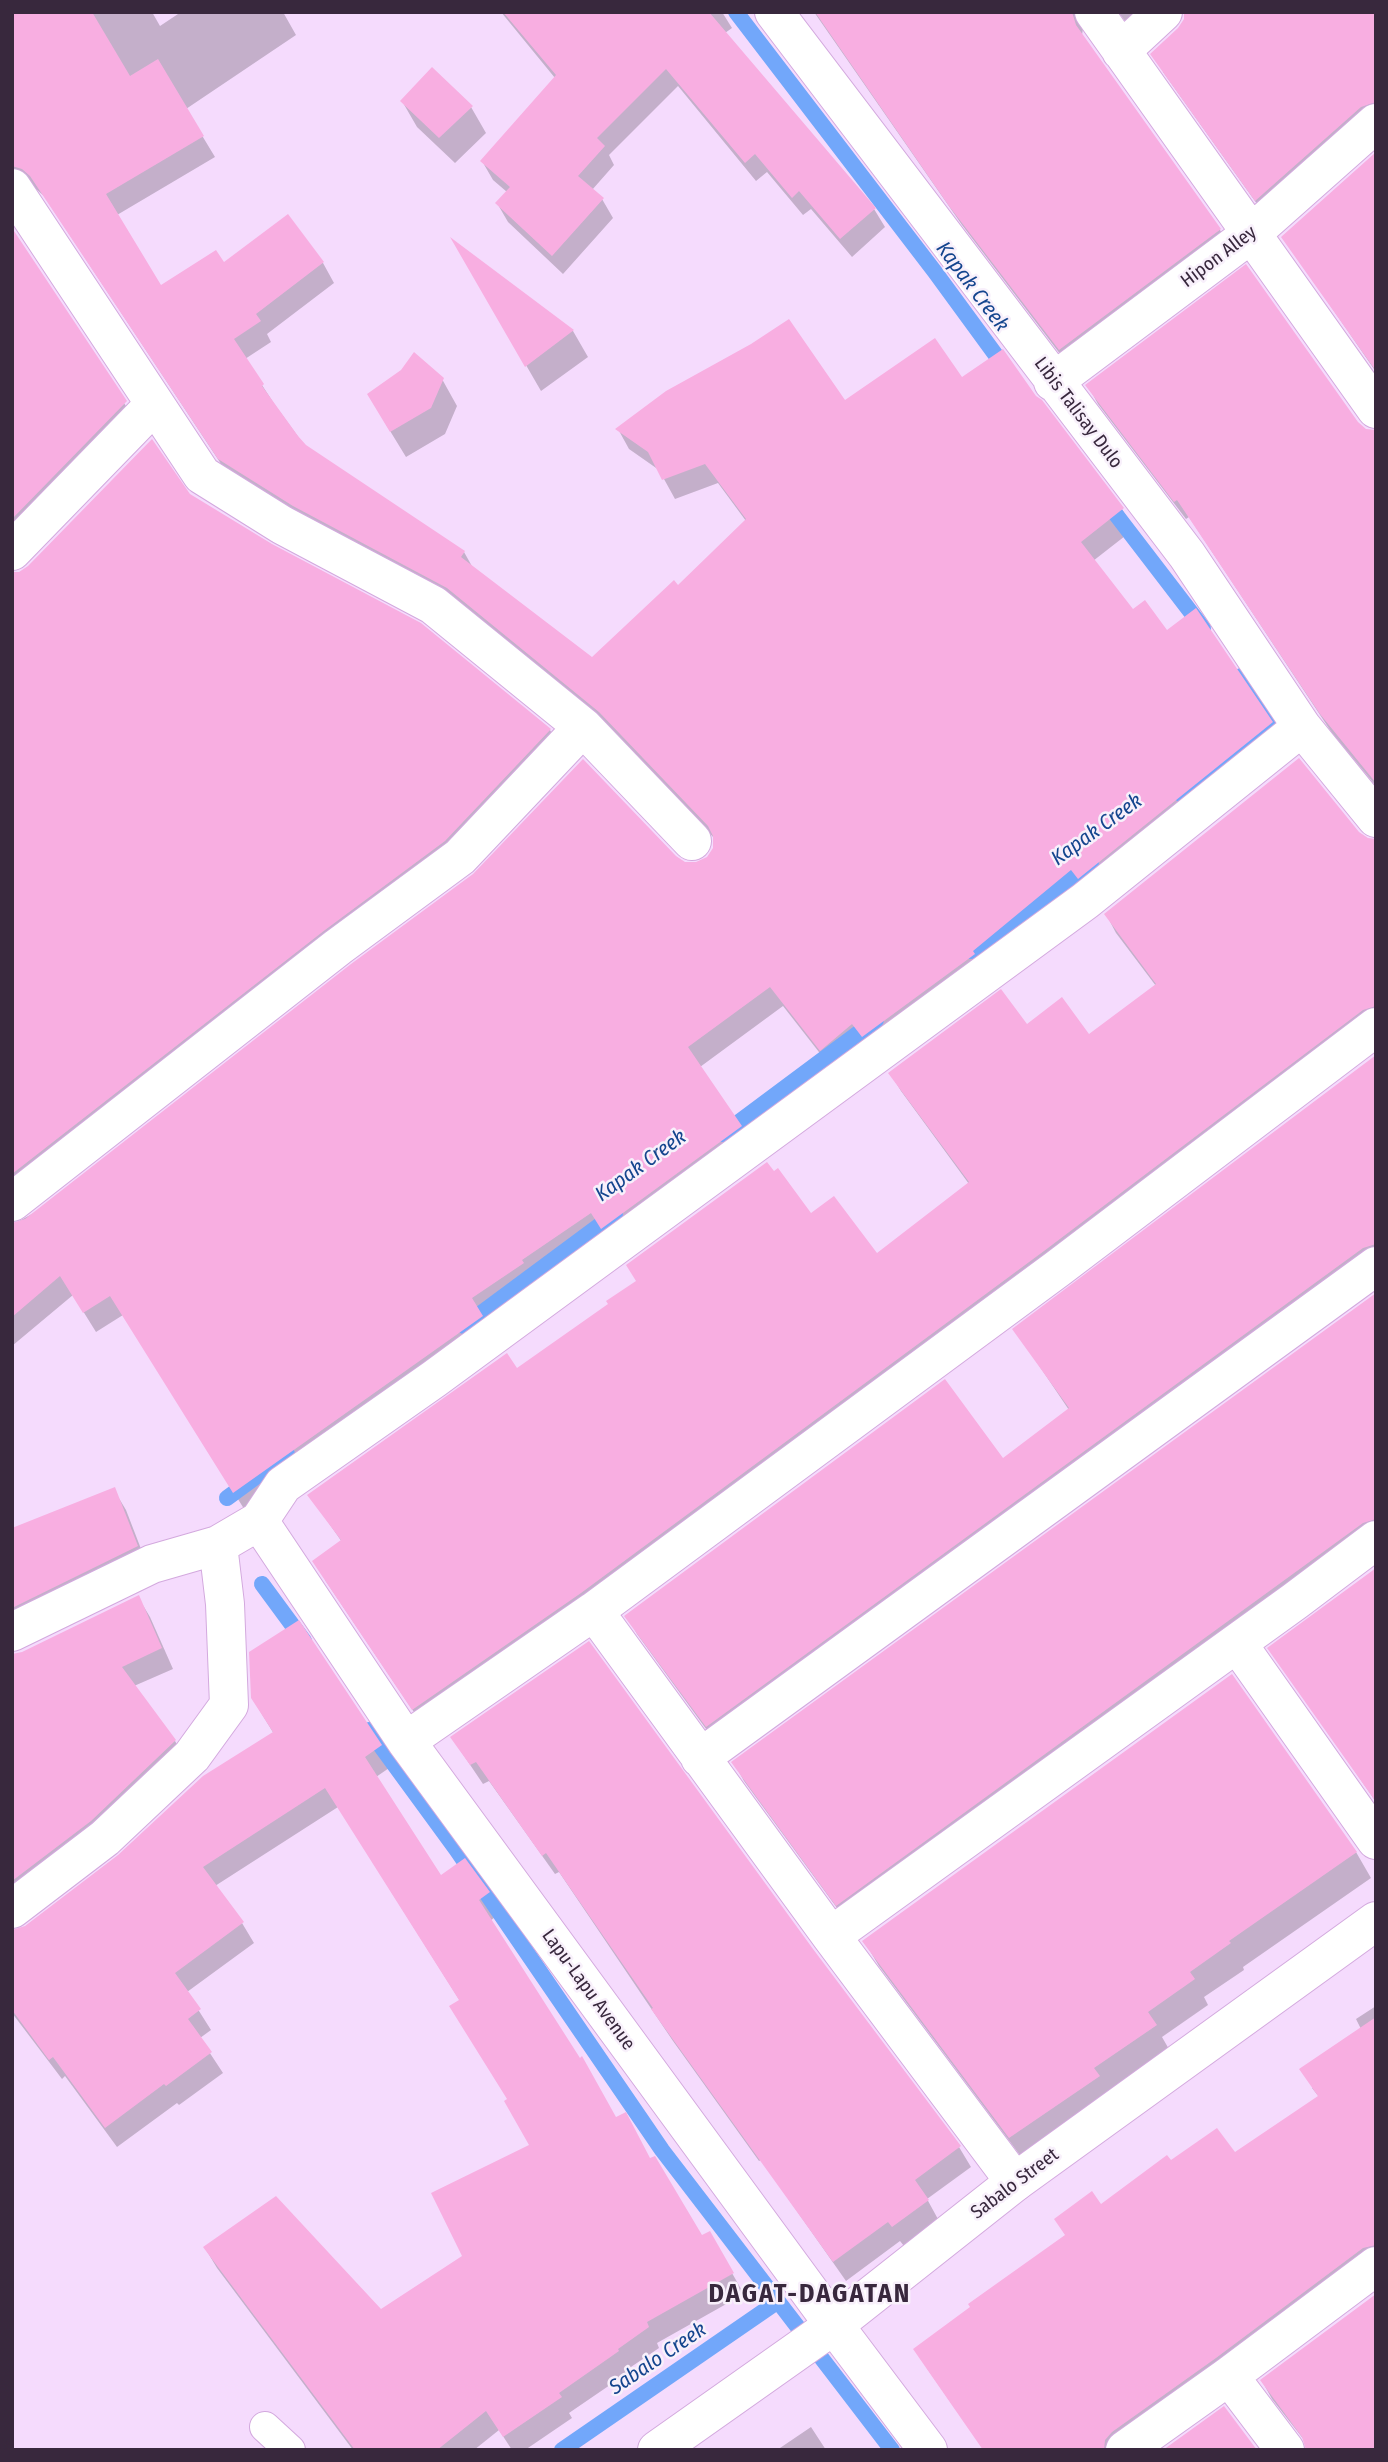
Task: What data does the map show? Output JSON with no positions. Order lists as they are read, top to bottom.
{
  "streets": {
    "street": [
      "Hipon Alley",
      "Libis Talisay Dulo",
      "Lapu-Lapu Avenue",
      "Sabalo Street"
    ]
  },
  "crossings": [
    ["Hipon Alley", "Libis Talisay Dulo"],
    ["Lapu-Lapu Avenue", "Sabalo Street"]
  ],
  "districts": ["DAGAT-DAGATAN"],
  "water": ["Kapak Creek", "Sabalo Creek"]
}
